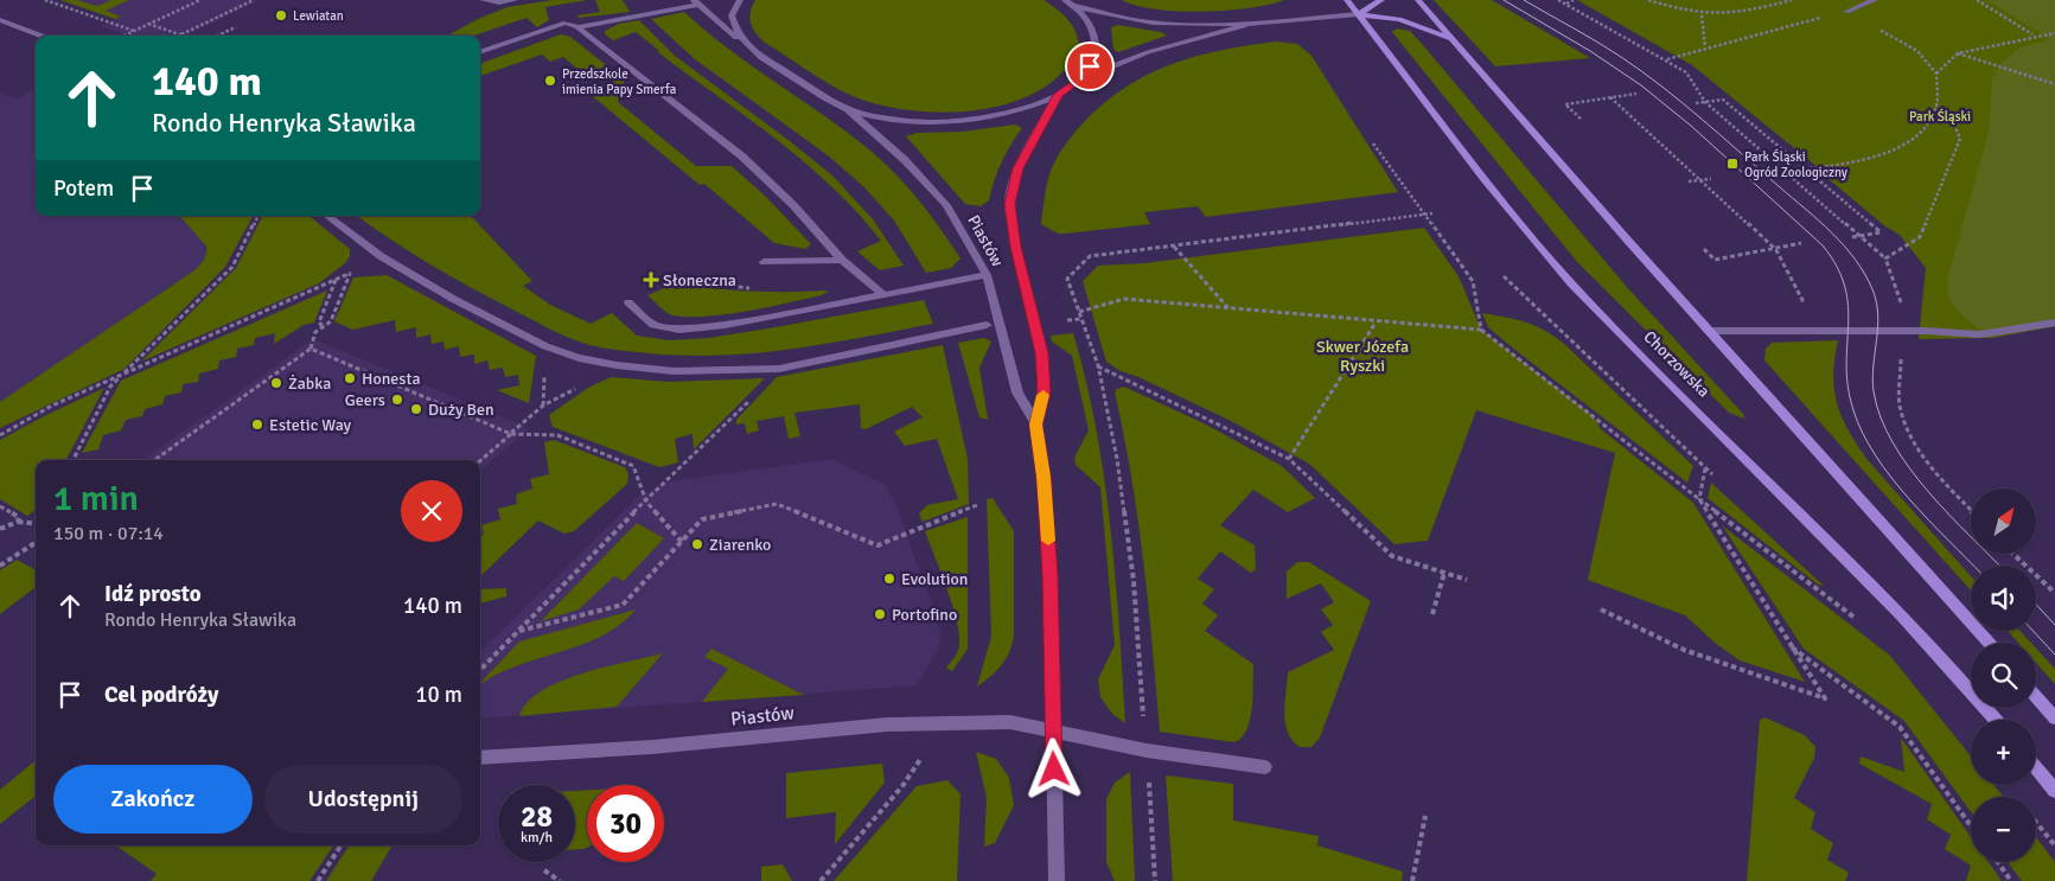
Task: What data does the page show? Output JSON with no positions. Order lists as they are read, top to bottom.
{
  "streets": {
    "main road": ["Chorzowska"],
    "street": ["Piastów"]
  },
  "parks": ["Park Śląski", "Skwer Józefa Ryszki"],
  "places": {
    "other": [
      "Lewiatan",
      "Przedszkole imienia Papy Smerfa",
      "Honesta",
      "Żabka",
      "Geers",
      "Duży Ben",
      "Estetic Way",
      "Ziarenko",
      "Evolution",
      "Portofino"
    ],
    "transit": ["Park Śląski Ogród Zoologiczny"],
    "health": ["Słoneczna"]
  },
  "north": "top right",
  "page": {
    "turn": ["140 m", "Rondo Henryka Sławika"],
    "then": "Potem",
    "heading": ["1 min", "150 m · 07:14"],
    "map_buttons": ["+", "−"],
    "list": [
      {
        "name": "Idź prosto",
        "note": "Rondo Henryka Sławika",
        "value": "140 m"
      },
      {
        "name": "Cel podróży",
        "value": "10 m"
      }
    ],
    "buttons": ["Zakończ", "Udostępnij"],
    "speed": "28 km/h",
    "limit": "30"
  }
}
